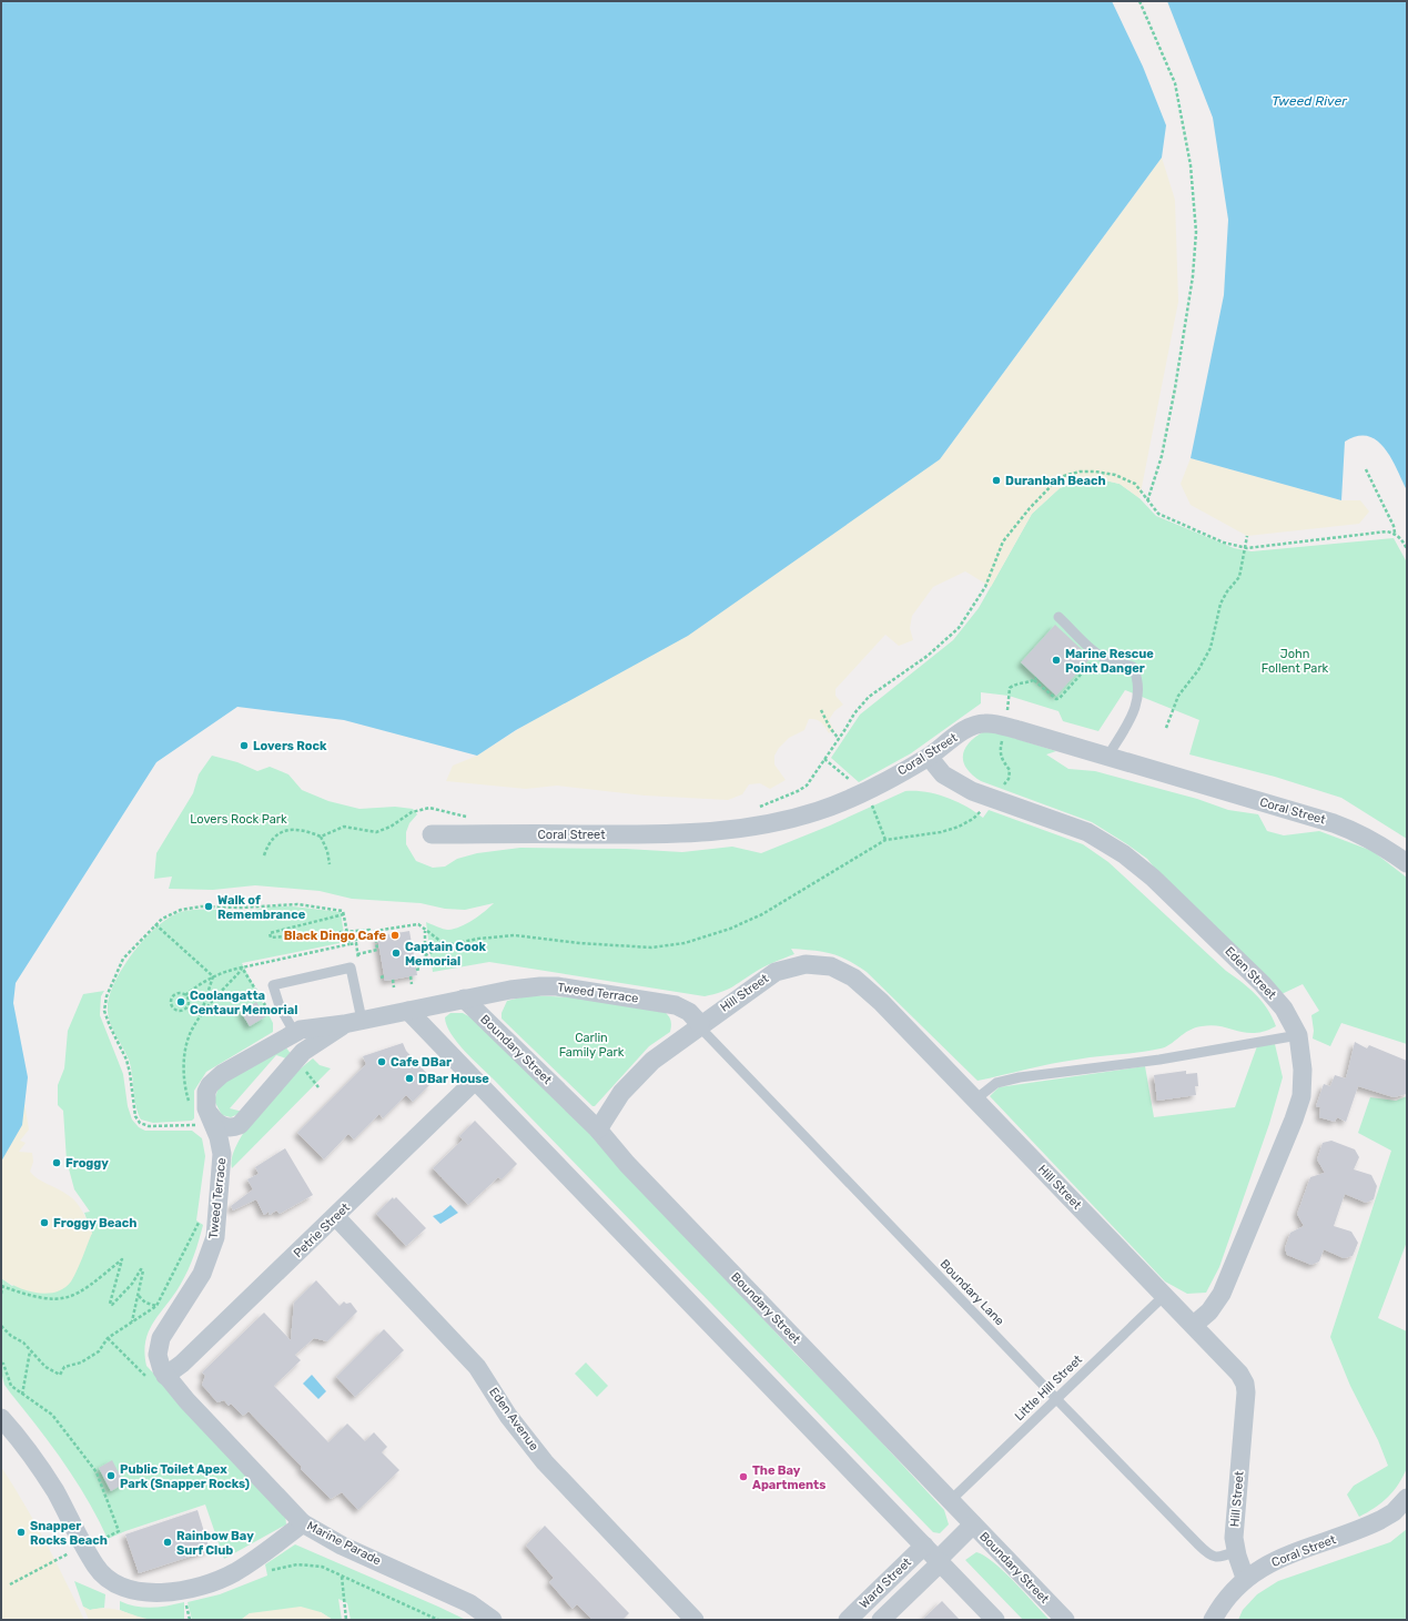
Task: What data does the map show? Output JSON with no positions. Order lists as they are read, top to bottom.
{
  "streets": {
    "street": [
      "Coral Street",
      "Eden Street",
      "Tweed Terrace",
      "Hill Street",
      "Boundary Street",
      "Petrie Street",
      "Eden Avenue",
      "Marine Parade",
      "Ward Street"
    ],
    "lane": ["Boundary Lane", "Little Hill Street"]
  },
  "crossings": [
    ["Coral Street", "Eden Street"],
    ["Coral Street", "Hill Street"],
    ["Eden Street", "Hill Street"],
    ["Tweed Terrace", "Hill Street"],
    ["Tweed Terrace", "Boundary Street"],
    ["Tweed Terrace", "Petrie Street"],
    ["Tweed Terrace", "Boundary Lane"],
    ["Tweed Terrace", "Marine Parade"],
    ["Hill Street", "Boundary Lane"],
    ["Hill Street", "Little Hill Street"],
    ["Boundary Street", "Little Hill Street"],
    ["Boundary Street", "Ward Street"],
    ["Petrie Street", "Eden Avenue"],
    ["Petrie Street", "Marine Parade"],
    ["Boundary Lane", "Little Hill Street"]
  ],
  "water": ["Tweed River"],
  "parks": ["John Follent Park", "Lovers Rock Park", "Carlin Family Park"],
  "places": [
    "Duranbah Beach",
    "Marine Rescue Point Danger",
    "Lovers Rock",
    "Walk of Remembrance",
    "Black Dingo Cafe",
    "Captain Cook Memorial",
    "Coolangatta Centaur Memorial",
    "Cafe DBar",
    "DBar House",
    "Froggy",
    "Froggy Beach",
    "Public Toilet Apex Park (Snapper Rocks)",
    "The Bay Apartments",
    "Snapper Rocks Beach",
    "Rainbow Bay Surf Club"
  ]
}
